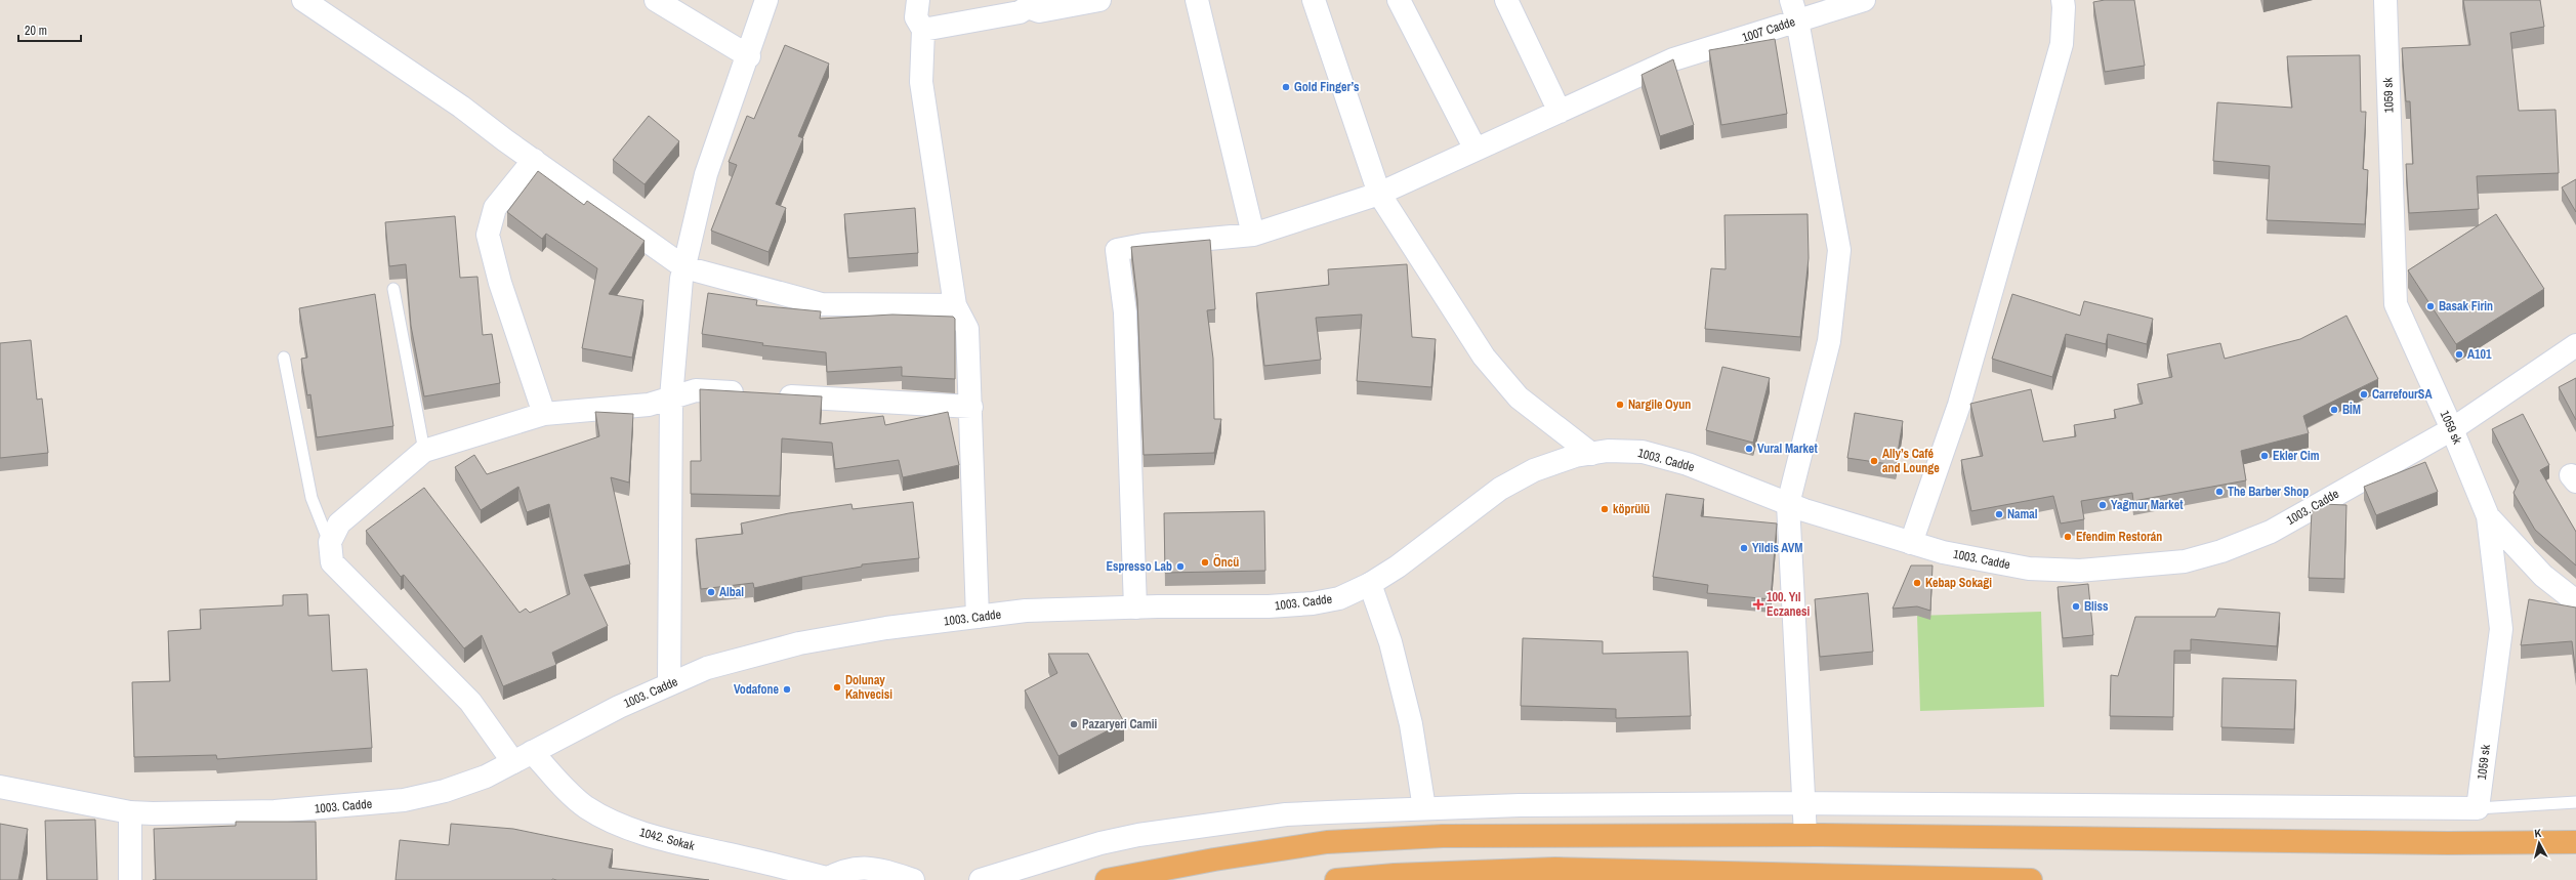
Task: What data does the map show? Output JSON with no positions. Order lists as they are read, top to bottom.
{
  "streets": {
    "street": [
      "1007 Cadde",
      "1059 sk",
      "1003. Cadde",
      "1042. Sokak"
    ]
  },
  "crossings": [
    ["1007 Cadde", "1003. Cadde"],
    ["1059 sk", "1003. Cadde"],
    ["1003. Cadde", "1042. Sokak"]
  ],
  "places": {
    "other": [
      "Gold Finger’s",
      "Basak Firin",
      "A101",
      "CarrefourSA",
      "Nargile Oyun",
      "BİM",
      "Vural Market",
      "Ekler Cim",
      "Ally’s Café and Lounge",
      "The Barber Shop",
      "Yağmur Market",
      "köprülü",
      "Namal",
      "Efendim Restorán",
      "Yildis AVM",
      "Öncü",
      "Espresso Lab",
      "Kebap Sokaği",
      "Albal",
      "Bliss",
      "Dolunay Kahvecisi",
      "Vodafone",
      "Pazaryeri Camii"
    ],
    "health": ["100. Yıl Eczanesi"]
  },
  "scale_bar": "20 m",
  "north": "top"
}
